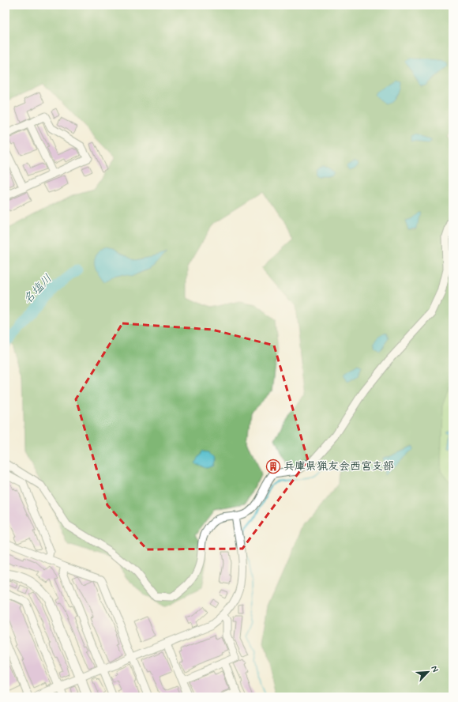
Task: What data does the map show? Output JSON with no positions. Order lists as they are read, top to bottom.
{
  "water": ["名塩川"],
  "places": {
    "building": ["兵庫県猟友会西宮支部"]
  },
  "north": "top right"
}
